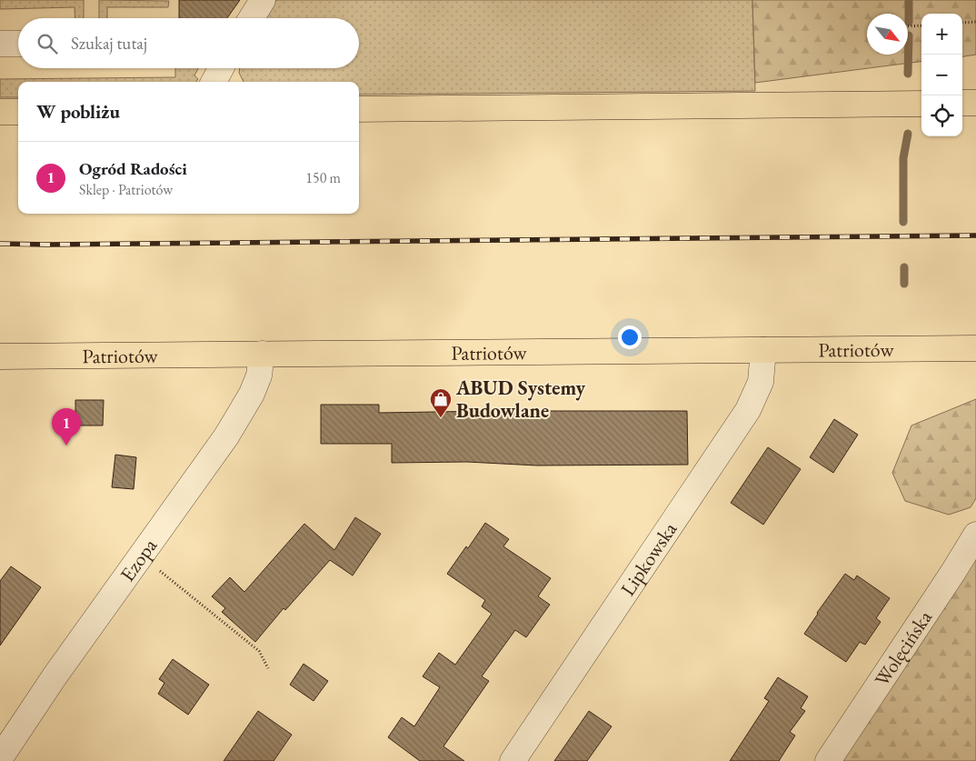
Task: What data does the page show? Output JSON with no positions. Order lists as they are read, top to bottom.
{
  "streets": {
    "main road": ["Patriotów"],
    "street": ["Lipkowska", "Ezopa", "Wolęcińska"]
  },
  "crossings": [
    ["Patriotów", "Lipkowska"],
    ["Patriotów", "Ezopa"]
  ],
  "places": {
    "shop": ["ABUD Systemy Budowlane"]
  },
  "north": "bottom right",
  "page": {
    "map_buttons": ["+", "−"],
    "search": "Szukaj tutaj",
    "heading": "W pobliżu",
    "list": [
      {
        "mark": "1",
        "name": "Ogród Radości",
        "note": "Sklep · Patriotów",
        "value": "150 m"
      }
    ],
    "pins": "1"
  }
}
